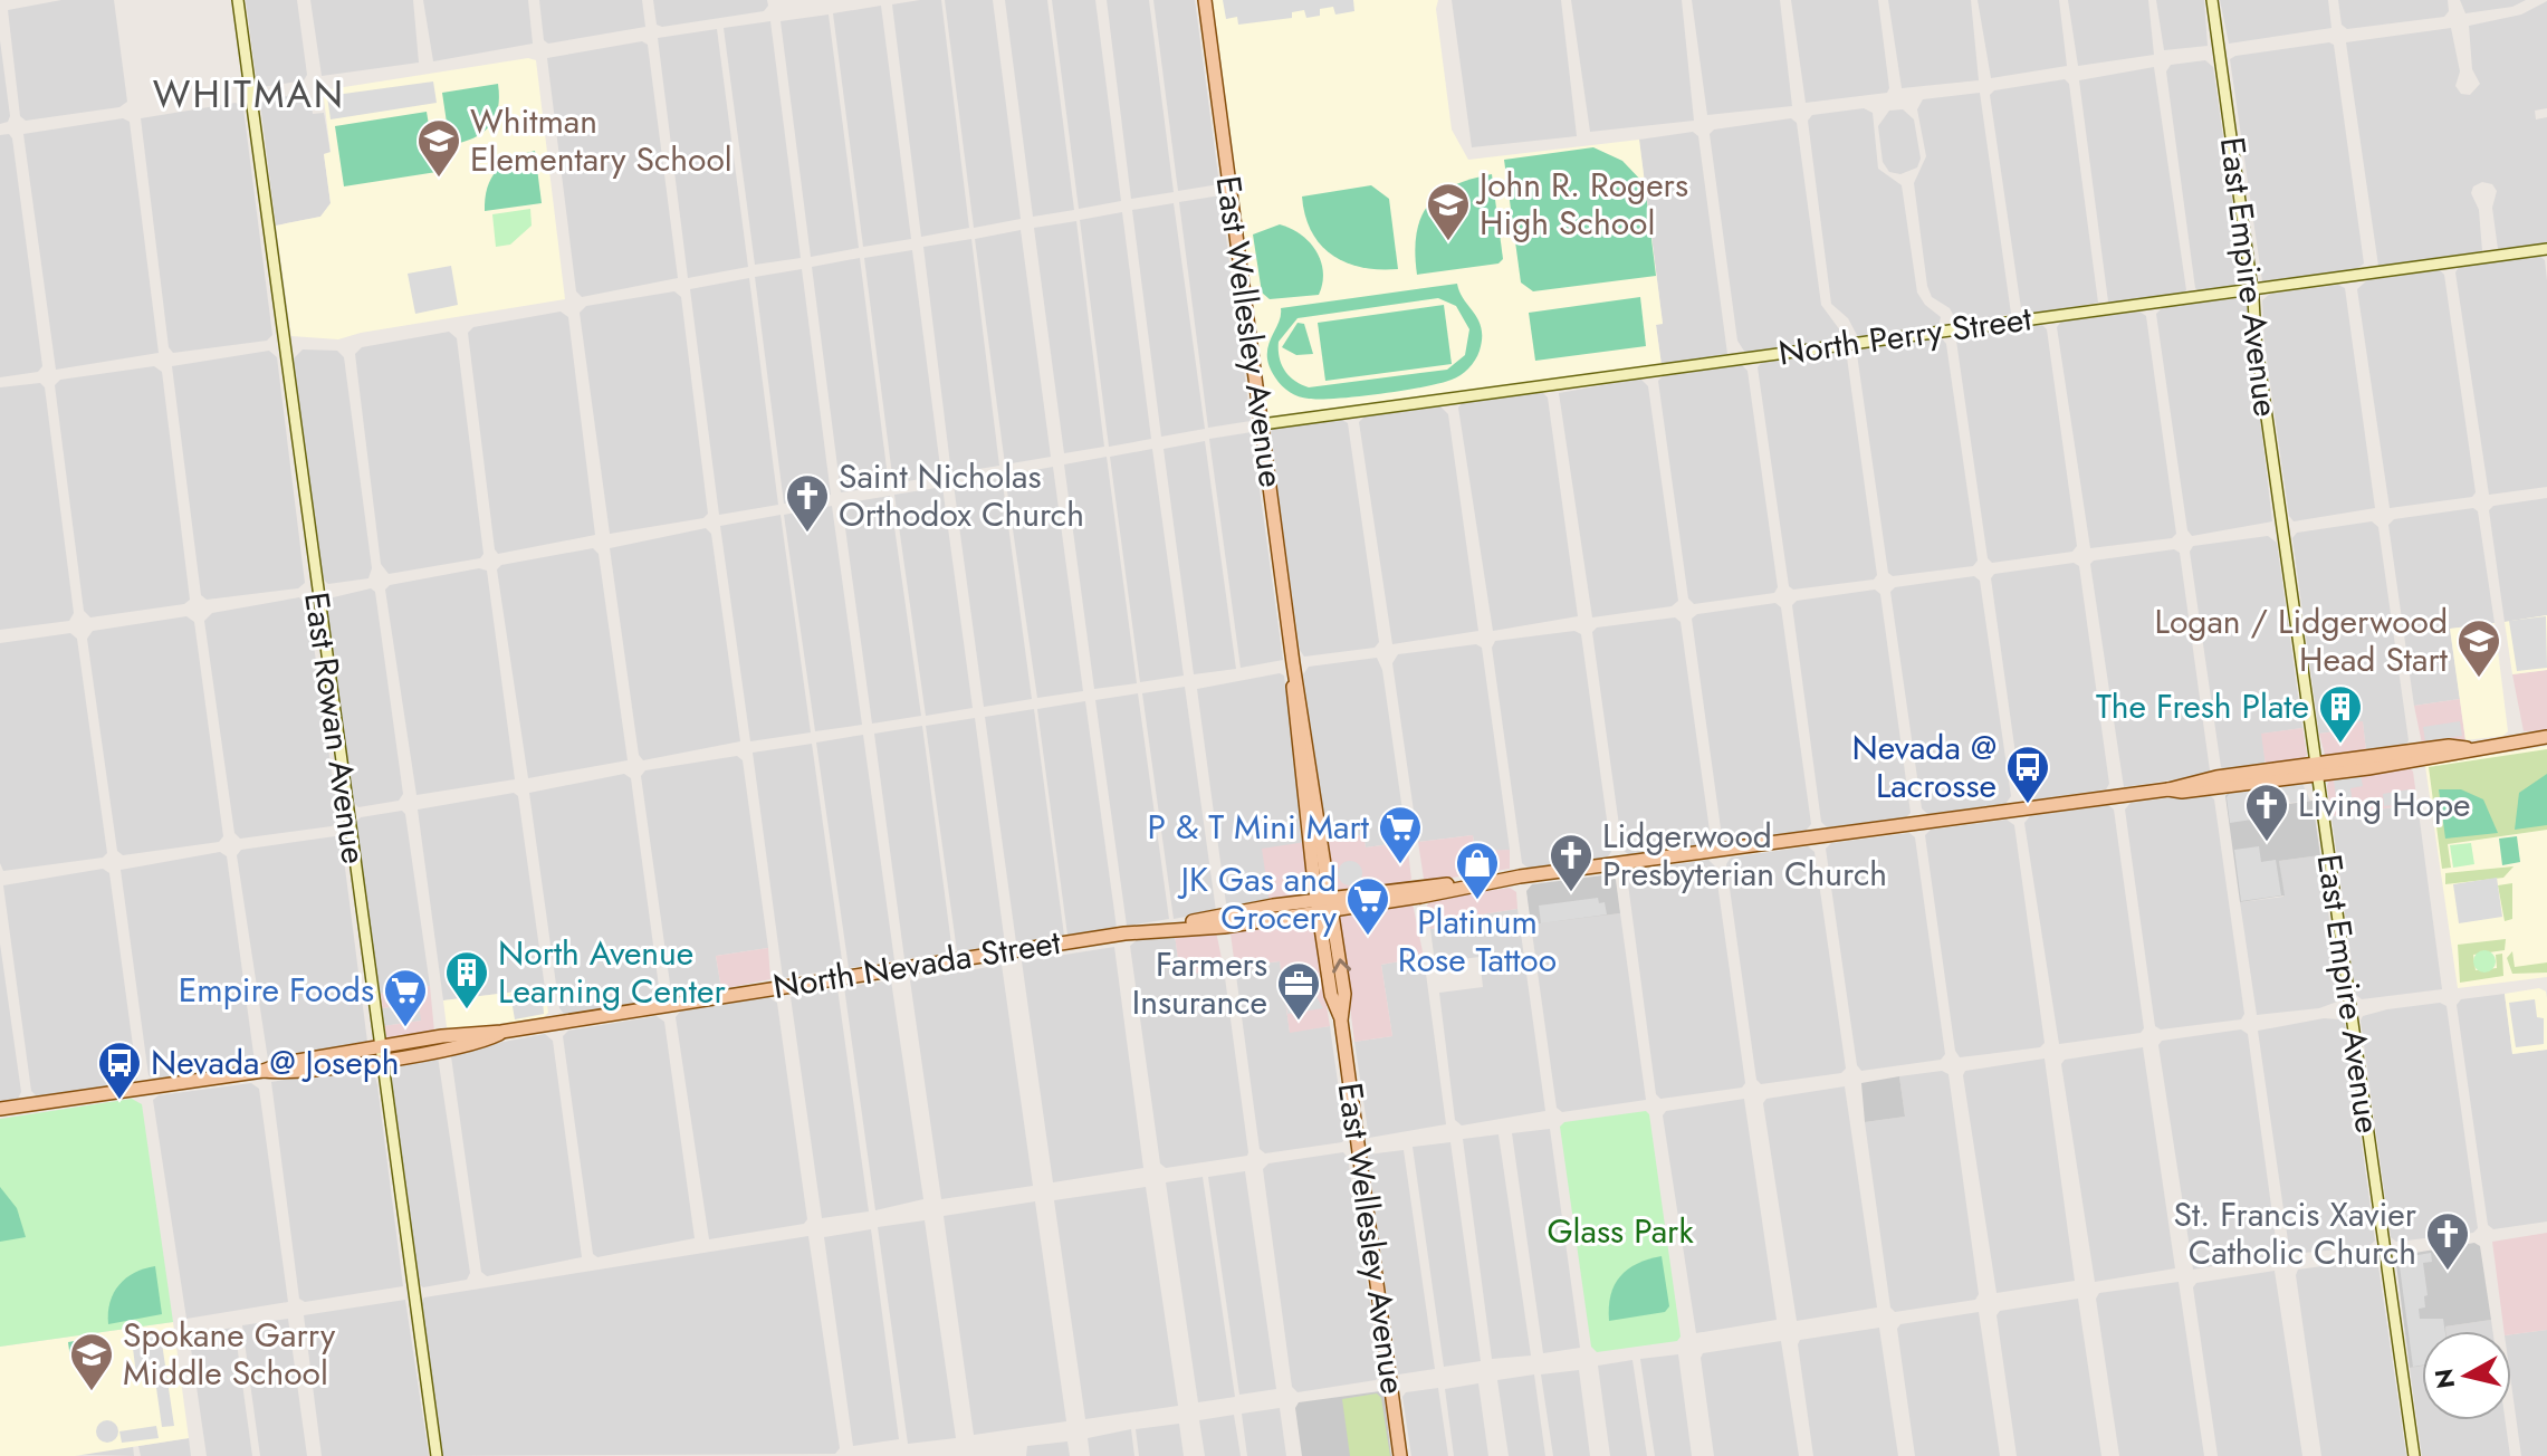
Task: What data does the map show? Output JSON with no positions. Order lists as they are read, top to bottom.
{
  "streets": {
    "main road": ["East Wellesley Avenue", "North Nevada Street"],
    "street": ["East Empire Avenue", "North Perry Street", "East Rowan Avenue"]
  },
  "crossings": [
    ["East Empire Avenue", "North Perry Street"],
    ["East Empire Avenue", "North Nevada Street"],
    ["East Wellesley Avenue", "North Perry Street"],
    ["East Wellesley Avenue", "North Nevada Street"],
    ["East Rowan Avenue", "North Nevada Street"]
  ],
  "districts": ["WHITMAN"],
  "parks": ["Glass Park"],
  "places": {
    "school or university": [
      "Whitman Elementary School",
      "John R. Rogers High School",
      "Logan / Lidgerwood Head Start",
      "Spokane Garry Middle School"
    ],
    "church": [
      "Saint Nicholas Orthodox Church",
      "Living Hope",
      "Lidgerwood Presbyterian Church",
      "St. Francis Xavier Catholic Church"
    ],
    "building": ["The Fresh Plate", "North Avenue Learning Center"],
    "bus stop": ["Nevada @ Lacrosse", "Nevada @ Joseph"],
    "supermarket": ["P & T Mini Mart", "JK Gas and Grocery", "Empire Foods"],
    "shop": ["Platinum Rose Tattoo"],
    "office": ["Farmers Insurance"]
  },
  "north": "left"
}
